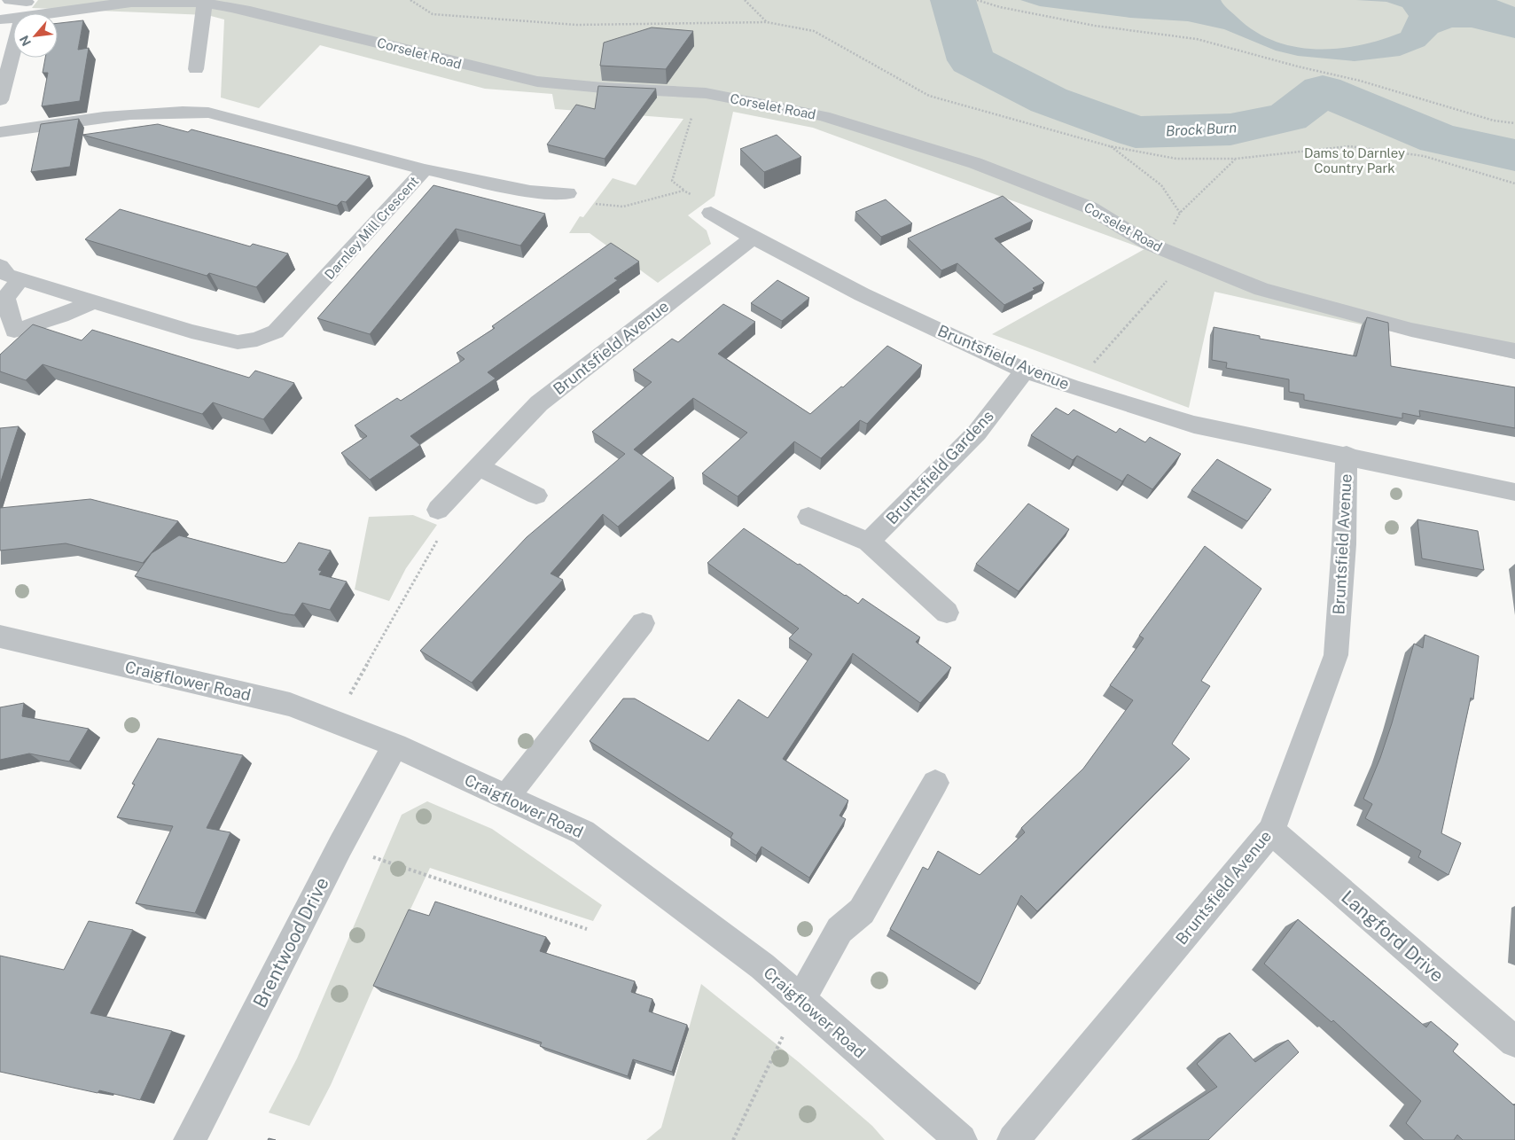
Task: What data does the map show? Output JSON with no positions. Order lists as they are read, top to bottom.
{
  "streets": {
    "street": [
      "Corselet Road",
      "Darnley Mill Crescent",
      "Bruntsfield Avenue",
      "Bruntsfield Gardens",
      "Craigflower Road",
      "Langford Drive",
      "Brentwood Drive"
    ]
  },
  "crossings": [
    ["Bruntsfield Avenue", "Bruntsfield Gardens"],
    ["Bruntsfield Avenue", "Langford Drive"],
    ["Craigflower Road", "Brentwood Drive"]
  ],
  "water": ["Brock Burn"],
  "parks": ["Dams to Darnley Country Park"],
  "north": "bottom left"
}
